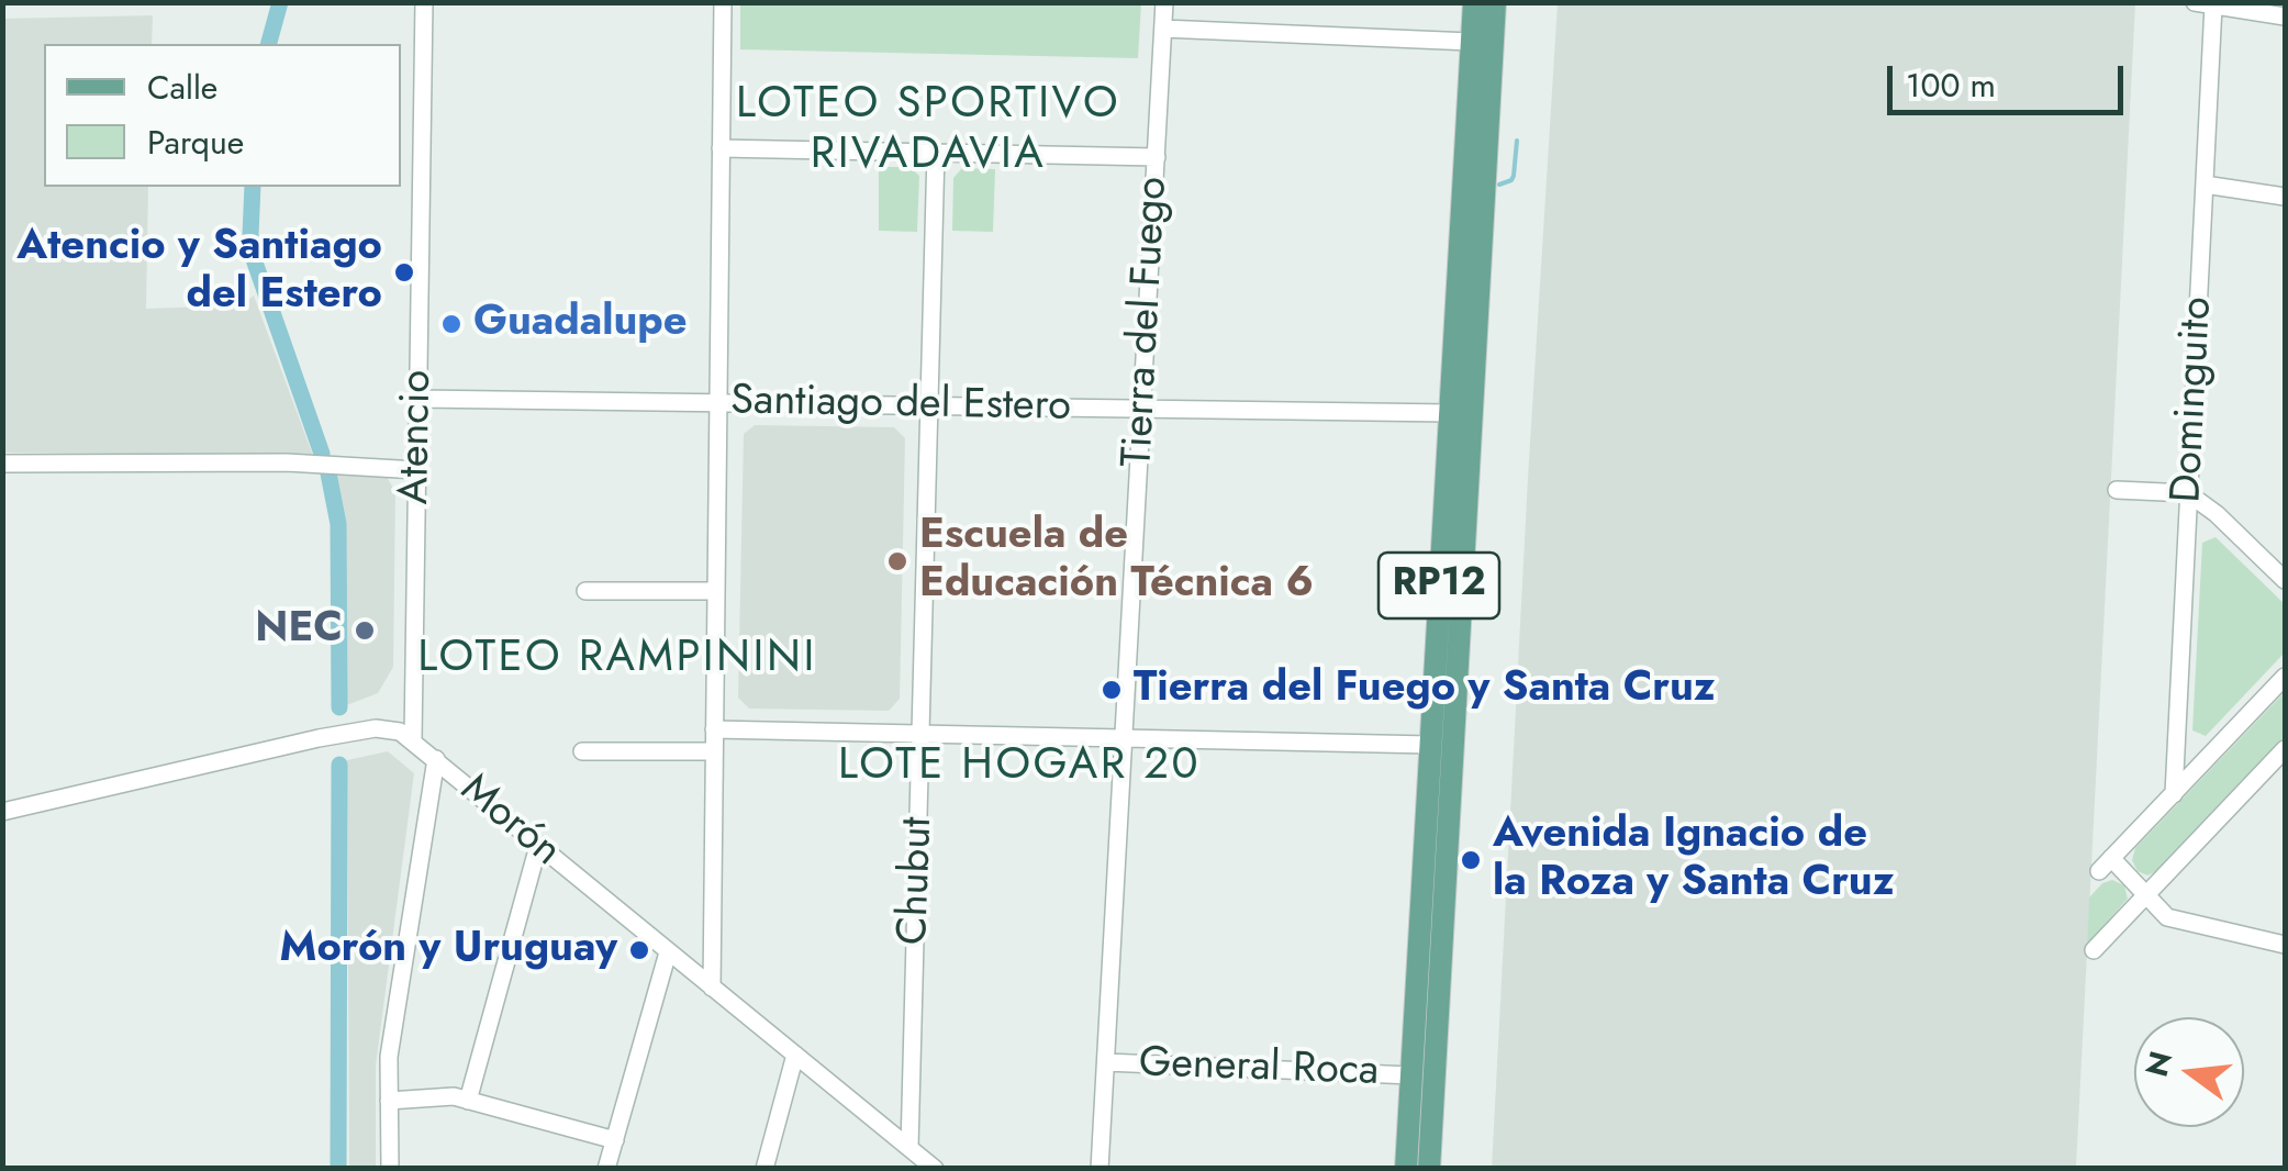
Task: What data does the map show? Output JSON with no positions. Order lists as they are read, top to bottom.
{
  "streets": {
    "main road": ["RP12"],
    "street": [
      "Tierra del Fuego",
      "Dominguito",
      "Santiago del Estero",
      "Atencio",
      "Morón",
      "Chubut",
      "General Roca"
    ]
  },
  "crossings": [
    ["Tierra del Fuego", "Santiago del Estero"],
    ["Tierra del Fuego", "General Roca"],
    ["Santiago del Estero", "Atencio"],
    ["Santiago del Estero", "RP12"],
    ["Santiago del Estero", "Chubut"],
    ["Atencio", "Morón"],
    ["RP12", "General Roca"],
    ["Morón", "Chubut"]
  ],
  "districts": ["LOTEO SPORTIVO RIVADAVIA", "LOTEO RAMPININI", "LOTE HOGAR 20"],
  "places": [
    "Atencio y Santiago del Estero",
    "Guadalupe",
    "Escuela de Educación Técnica 6",
    "NEC",
    "Tierra del Fuego y Santa Cruz",
    "Avenida Ignacio de la Roza y Santa Cruz",
    "Morón y Uruguay"
  ],
  "legend": ["Calle", "Parque"],
  "scale_bar": "100 m",
  "north": "left"
}
